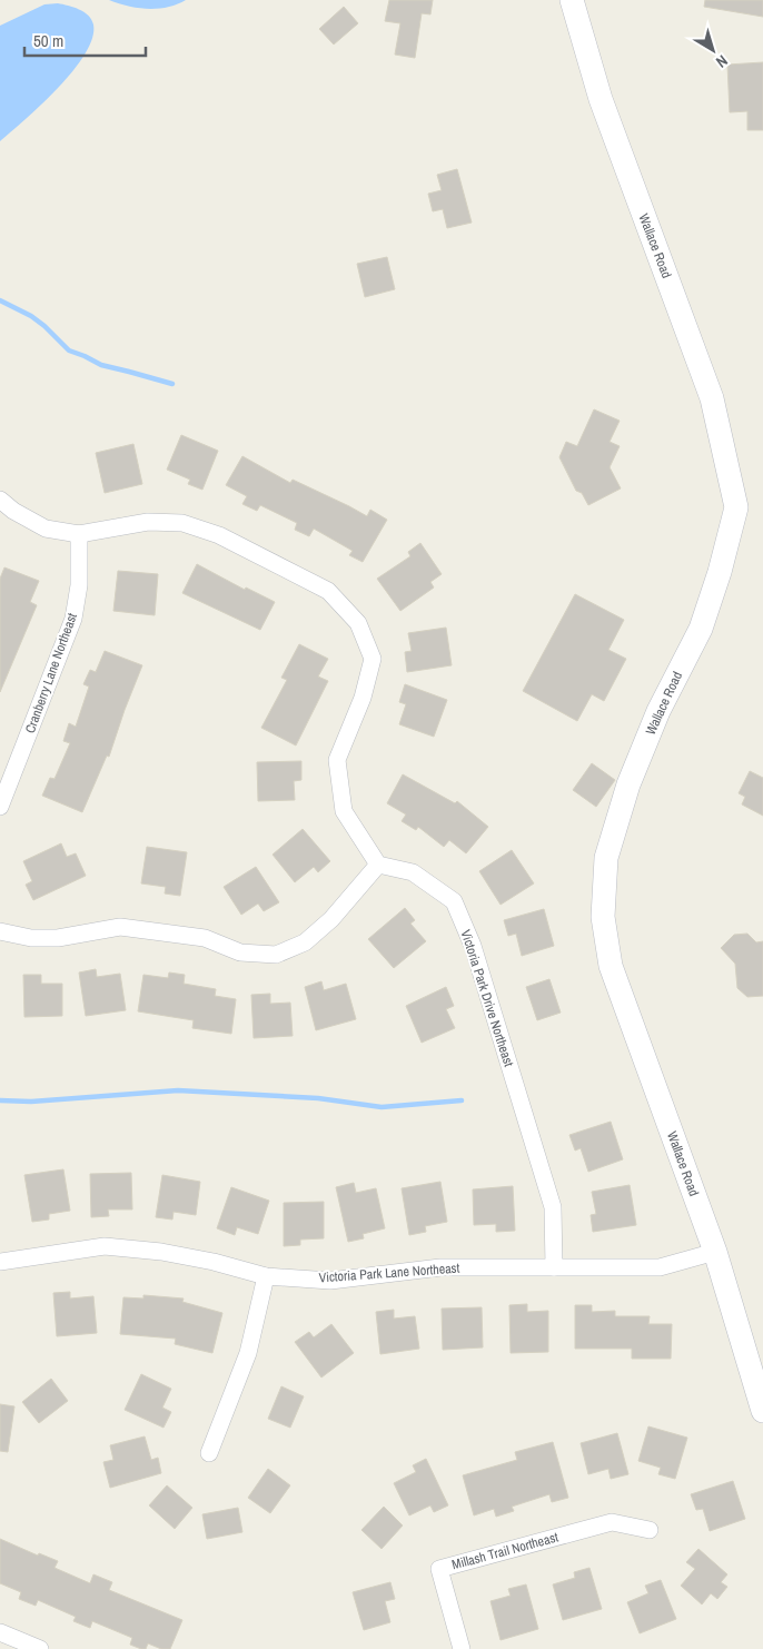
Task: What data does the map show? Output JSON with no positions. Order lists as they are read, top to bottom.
{
  "streets": {
    "street": [
      "Wallace Road",
      "Cranberry Lane Northeast",
      "Victoria Park Drive Northeast",
      "Victoria Park Lane Northeast",
      "Millash Trail Northeast"
    ]
  },
  "crossings": [
    ["Wallace Road", "Victoria Park Lane Northeast"],
    ["Victoria Park Drive Northeast", "Victoria Park Lane Northeast"]
  ],
  "scale_bar": "50 m",
  "north": "bottom right"
}
